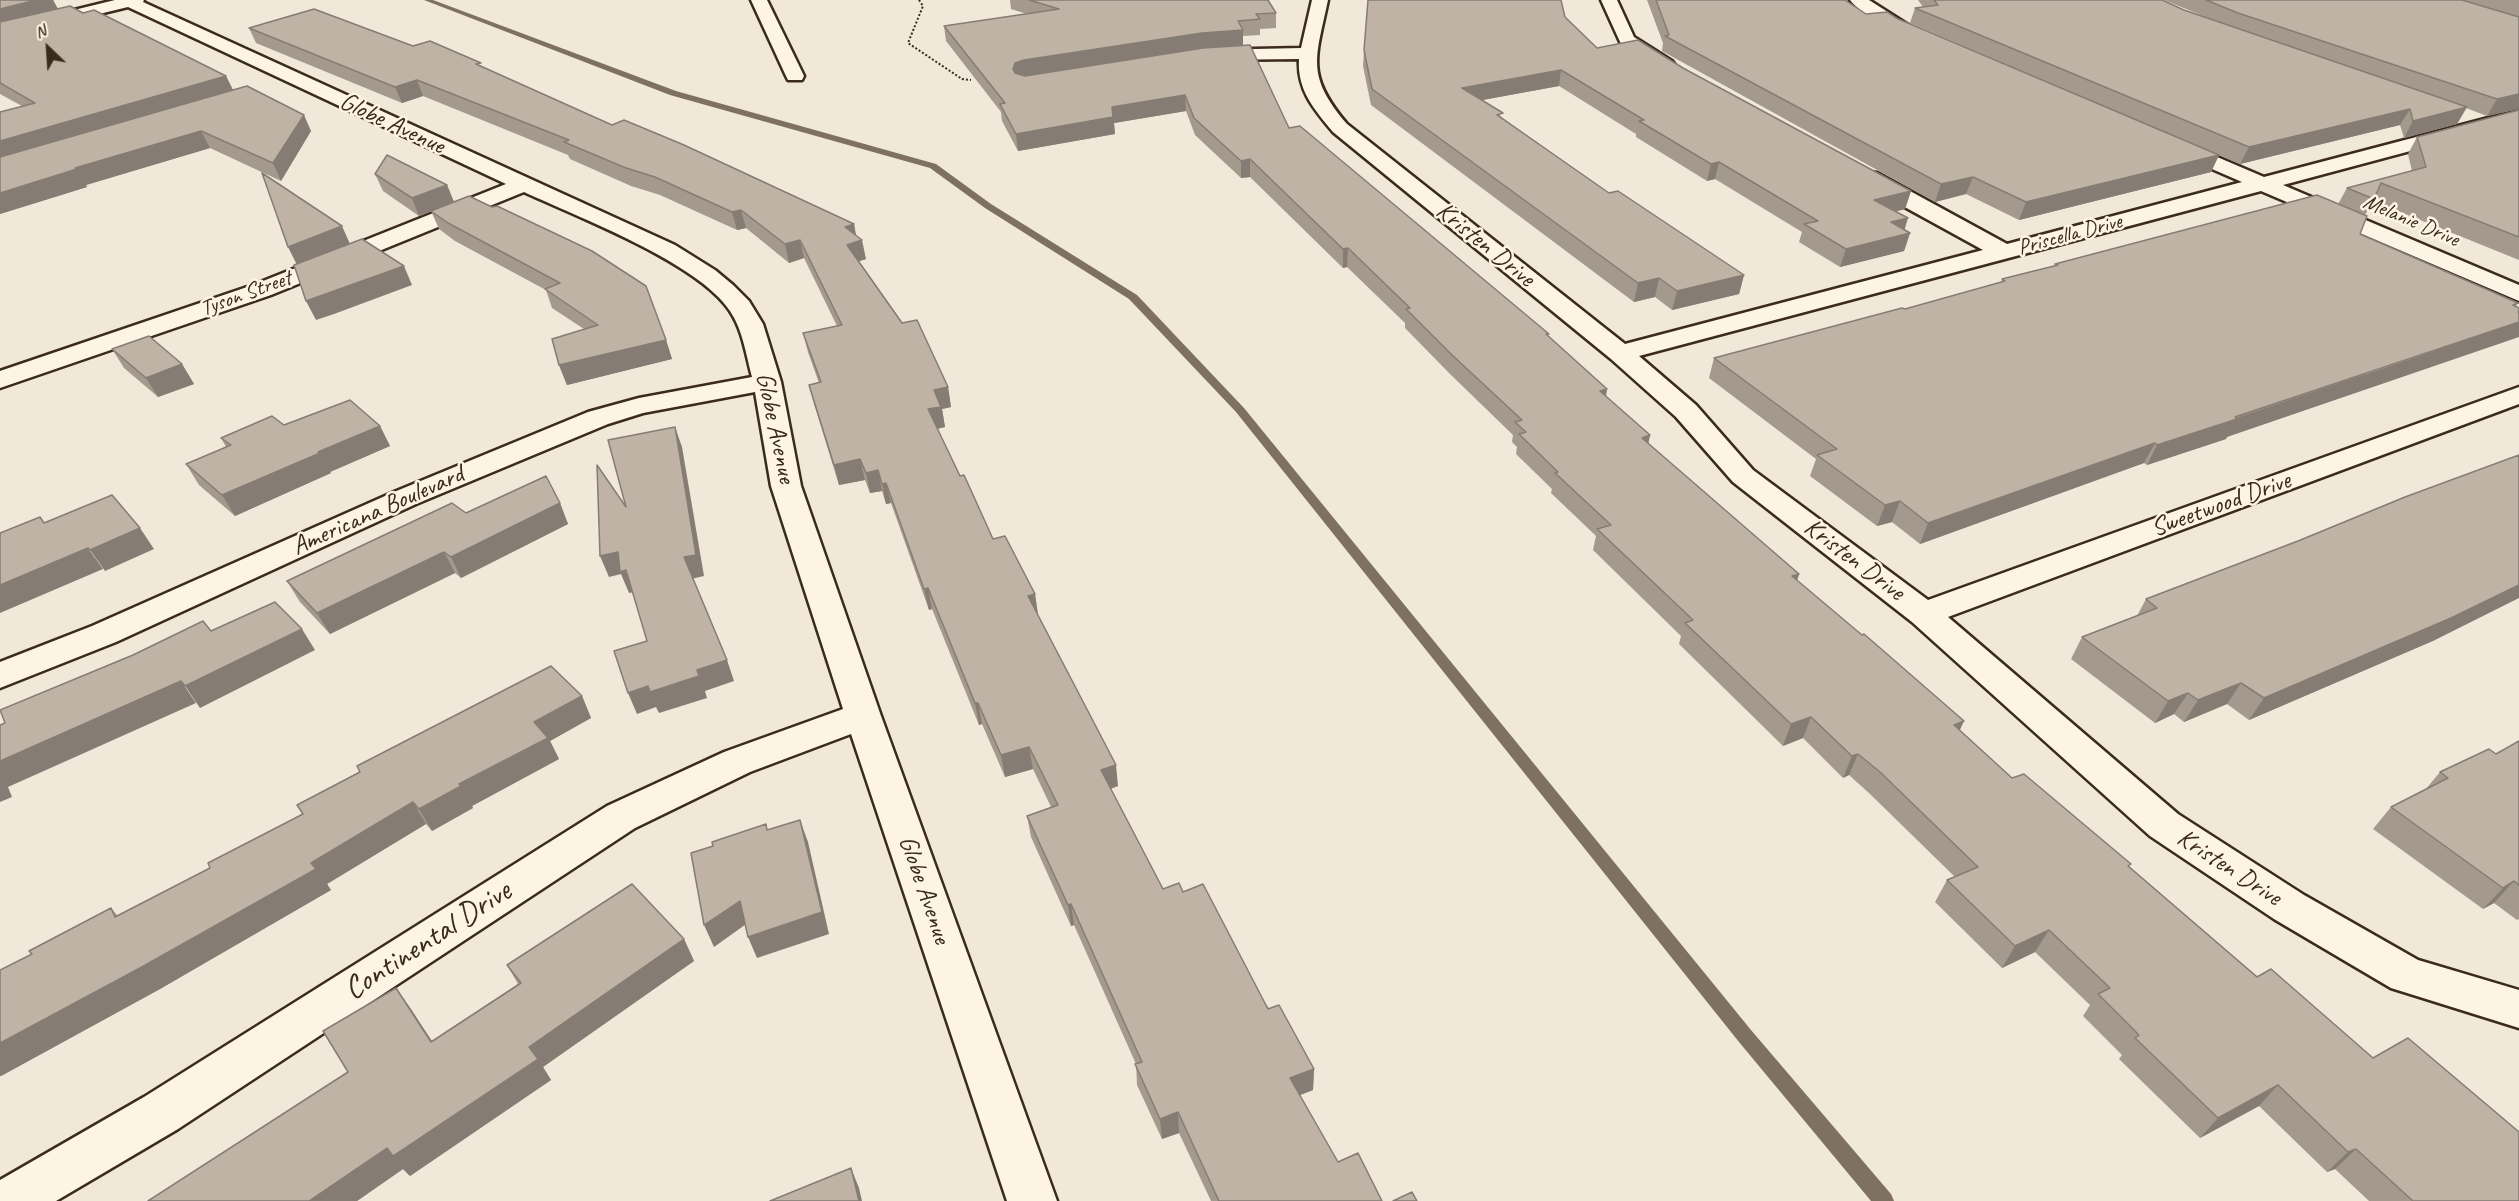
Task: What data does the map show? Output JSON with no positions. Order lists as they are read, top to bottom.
{
  "streets": {
    "street": [
      "Globe Avenue",
      "Melanie Drive",
      "Priscella Drive",
      "Kristen Drive",
      "Tyson Street",
      "Sweetwood Drive",
      "Americana Boulevard",
      "Continental Drive"
    ]
  },
  "crossings": [
    ["Globe Avenue", "Tyson Street"],
    ["Globe Avenue", "Americana Boulevard"],
    ["Globe Avenue", "Continental Drive"],
    ["Melanie Drive", "Priscella Drive"],
    ["Priscella Drive", "Kristen Drive"],
    ["Kristen Drive", "Sweetwood Drive"]
  ],
  "north": "top left"
}
